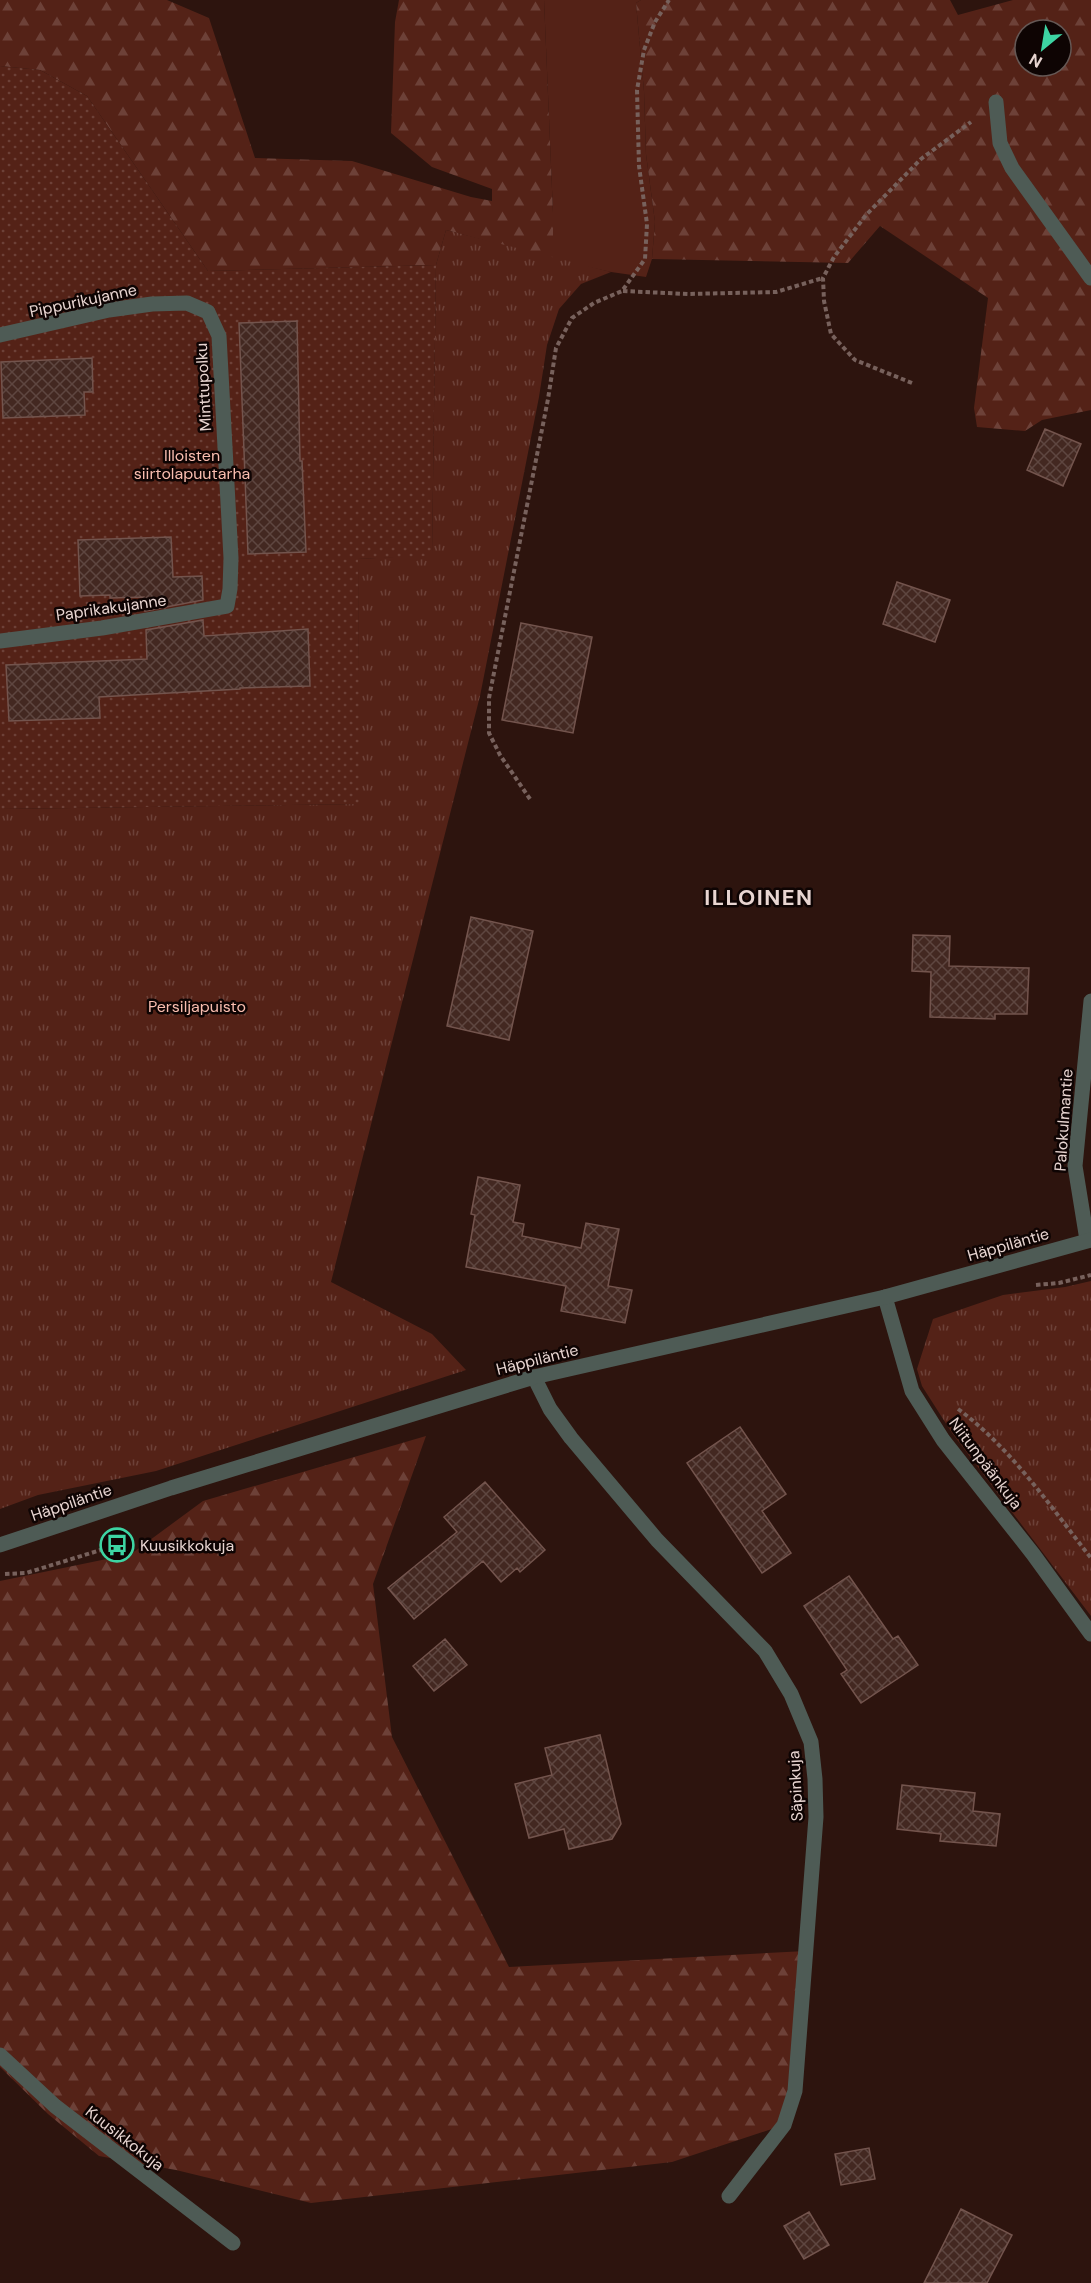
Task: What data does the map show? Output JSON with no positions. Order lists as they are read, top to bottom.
{
  "streets": {
    "street": [
      "Pippurikujanne",
      "Minttupolku",
      "Paprikakujanne",
      "Palokulmantie",
      "Häppiläntie",
      "Niitunpäänkuja",
      "Säpinkuja",
      "Kuusikkokuja"
    ]
  },
  "crossings": [
    ["Pippurikujanne", "Minttupolku"],
    ["Minttupolku", "Paprikakujanne"],
    ["Palokulmantie", "Häppiläntie"],
    ["Häppiläntie", "Niitunpäänkuja"],
    ["Häppiläntie", "Säpinkuja"]
  ],
  "districts": ["ILLOINEN"],
  "parks": ["Illoisten siirtolapuutarha", "Persiljapuisto"],
  "places": {
    "bus stop": ["Kuusikkokuja"]
  },
  "north": "bottom left"
}
